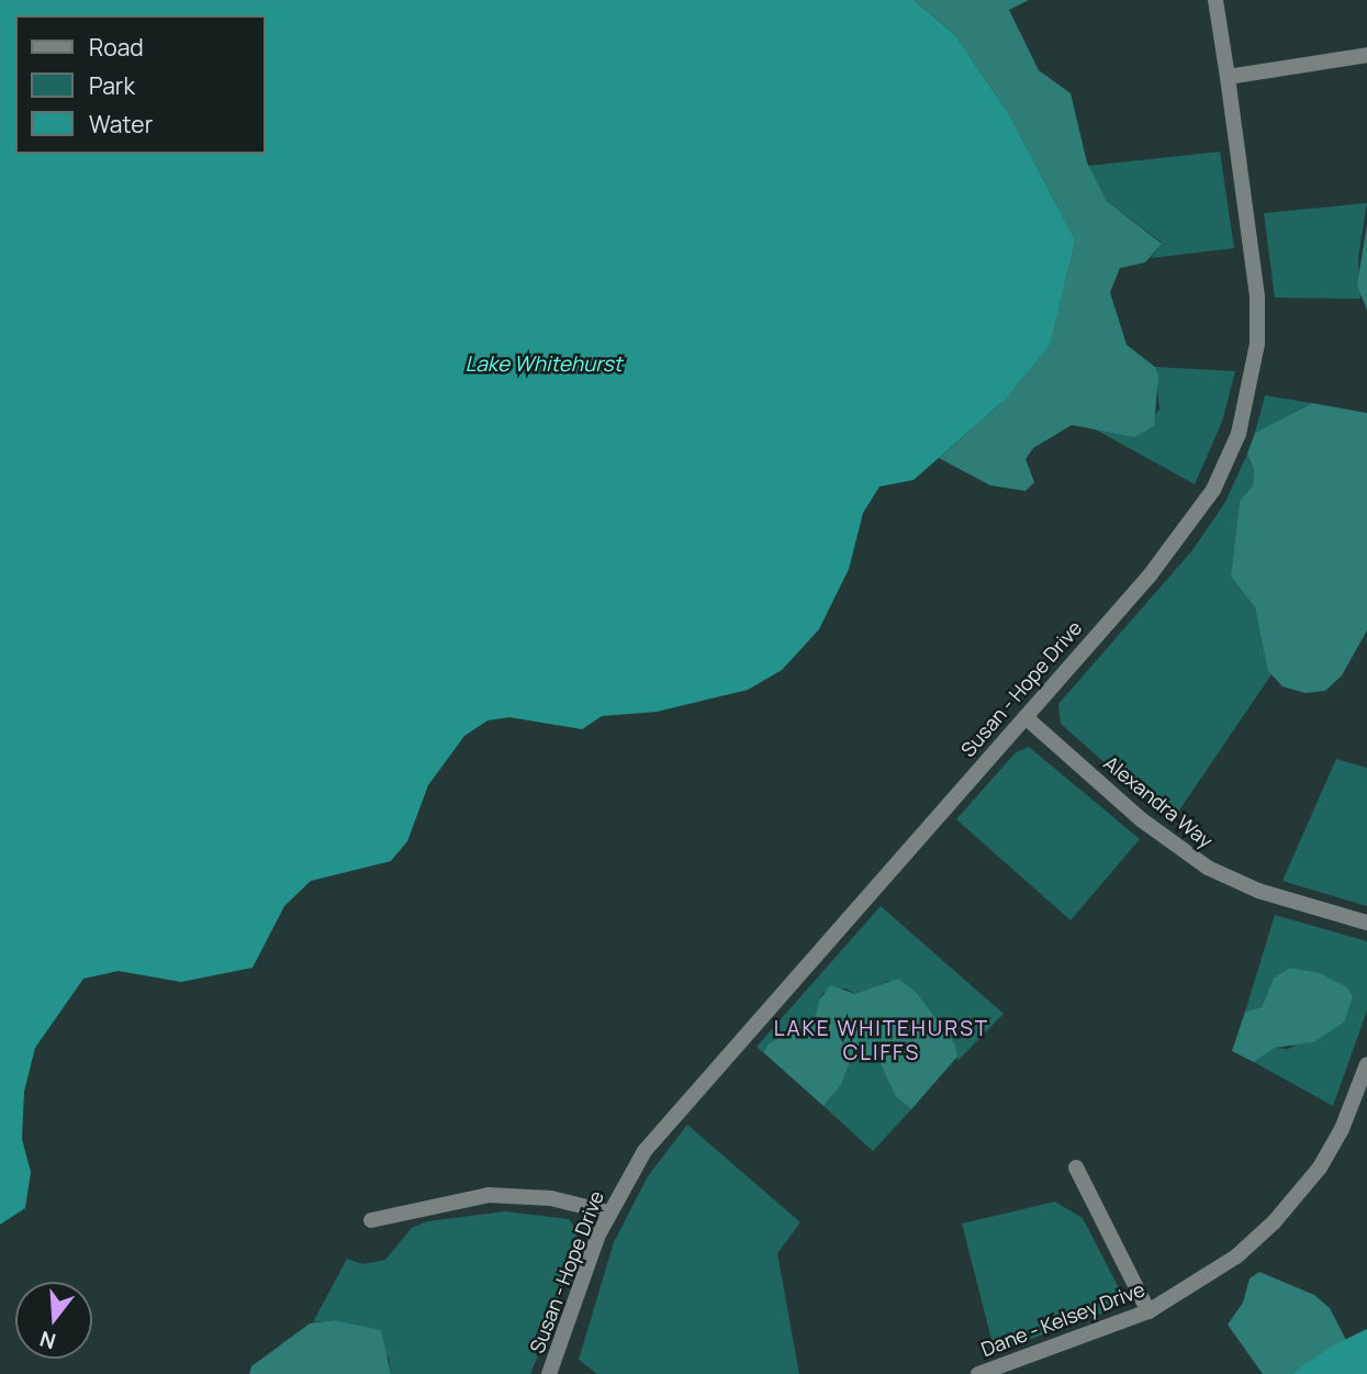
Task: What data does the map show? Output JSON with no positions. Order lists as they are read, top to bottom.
{
  "streets": {
    "street": ["Susan - Hope Drive", "Alexandra Way", "Dane - Kelsey Drive"]
  },
  "crossings": [
    ["Susan - Hope Drive", "Alexandra Way"]
  ],
  "districts": ["LAKE WHITEHURST CLIFFS"],
  "water": ["Lake Whitehurst"],
  "legend": ["Road", "Park", "Water"],
  "north": "bottom"
}
